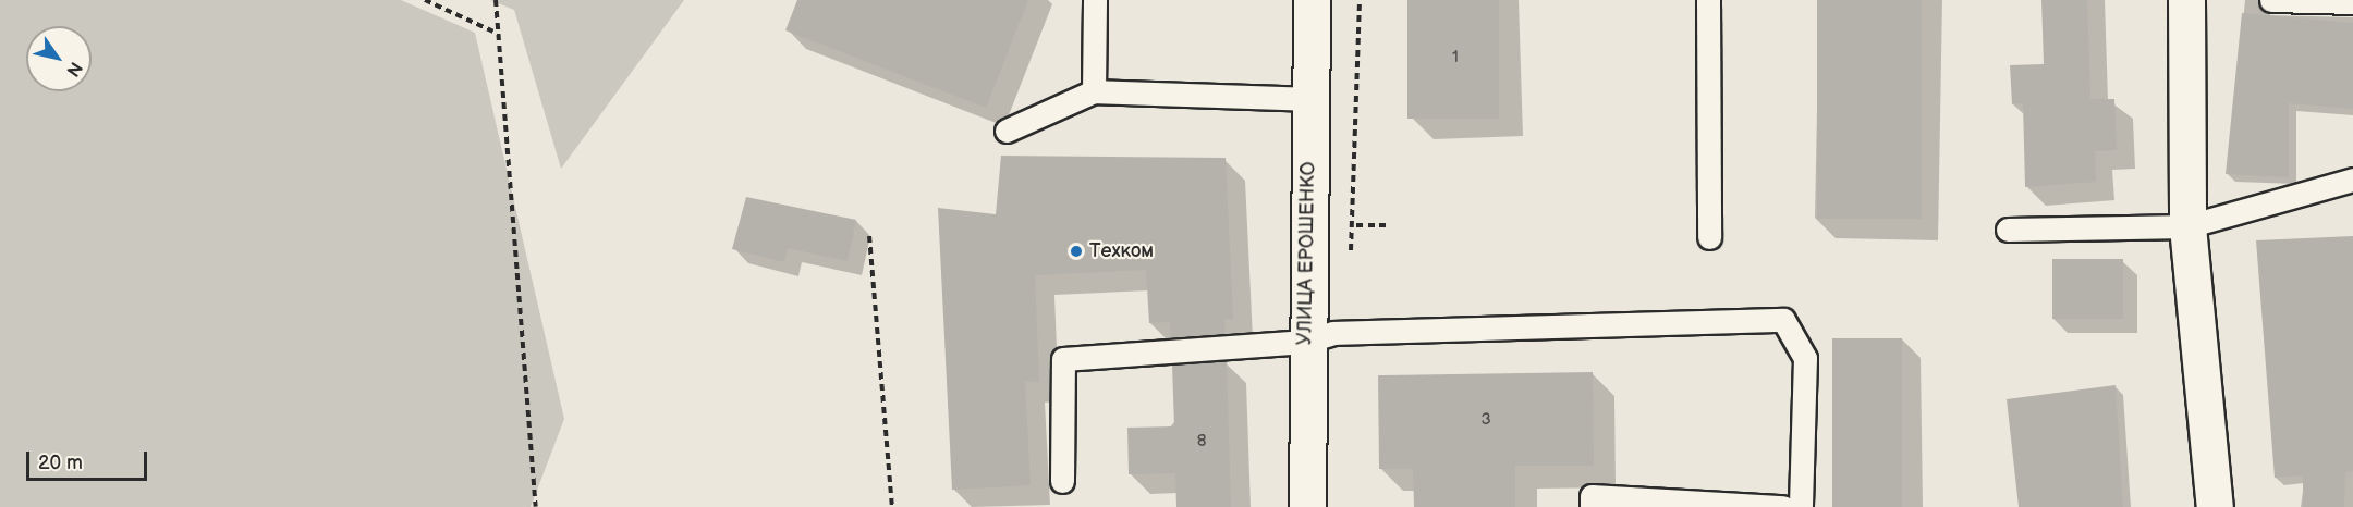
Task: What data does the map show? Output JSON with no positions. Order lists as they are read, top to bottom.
{
  "streets": {
    "street": ["УЛИЦА ЕРОШЕНКО"]
  },
  "places": ["Техком"],
  "house_numbers": ["1", "3", "8"],
  "scale_bar": "20 m",
  "north": "bottom right"
}
